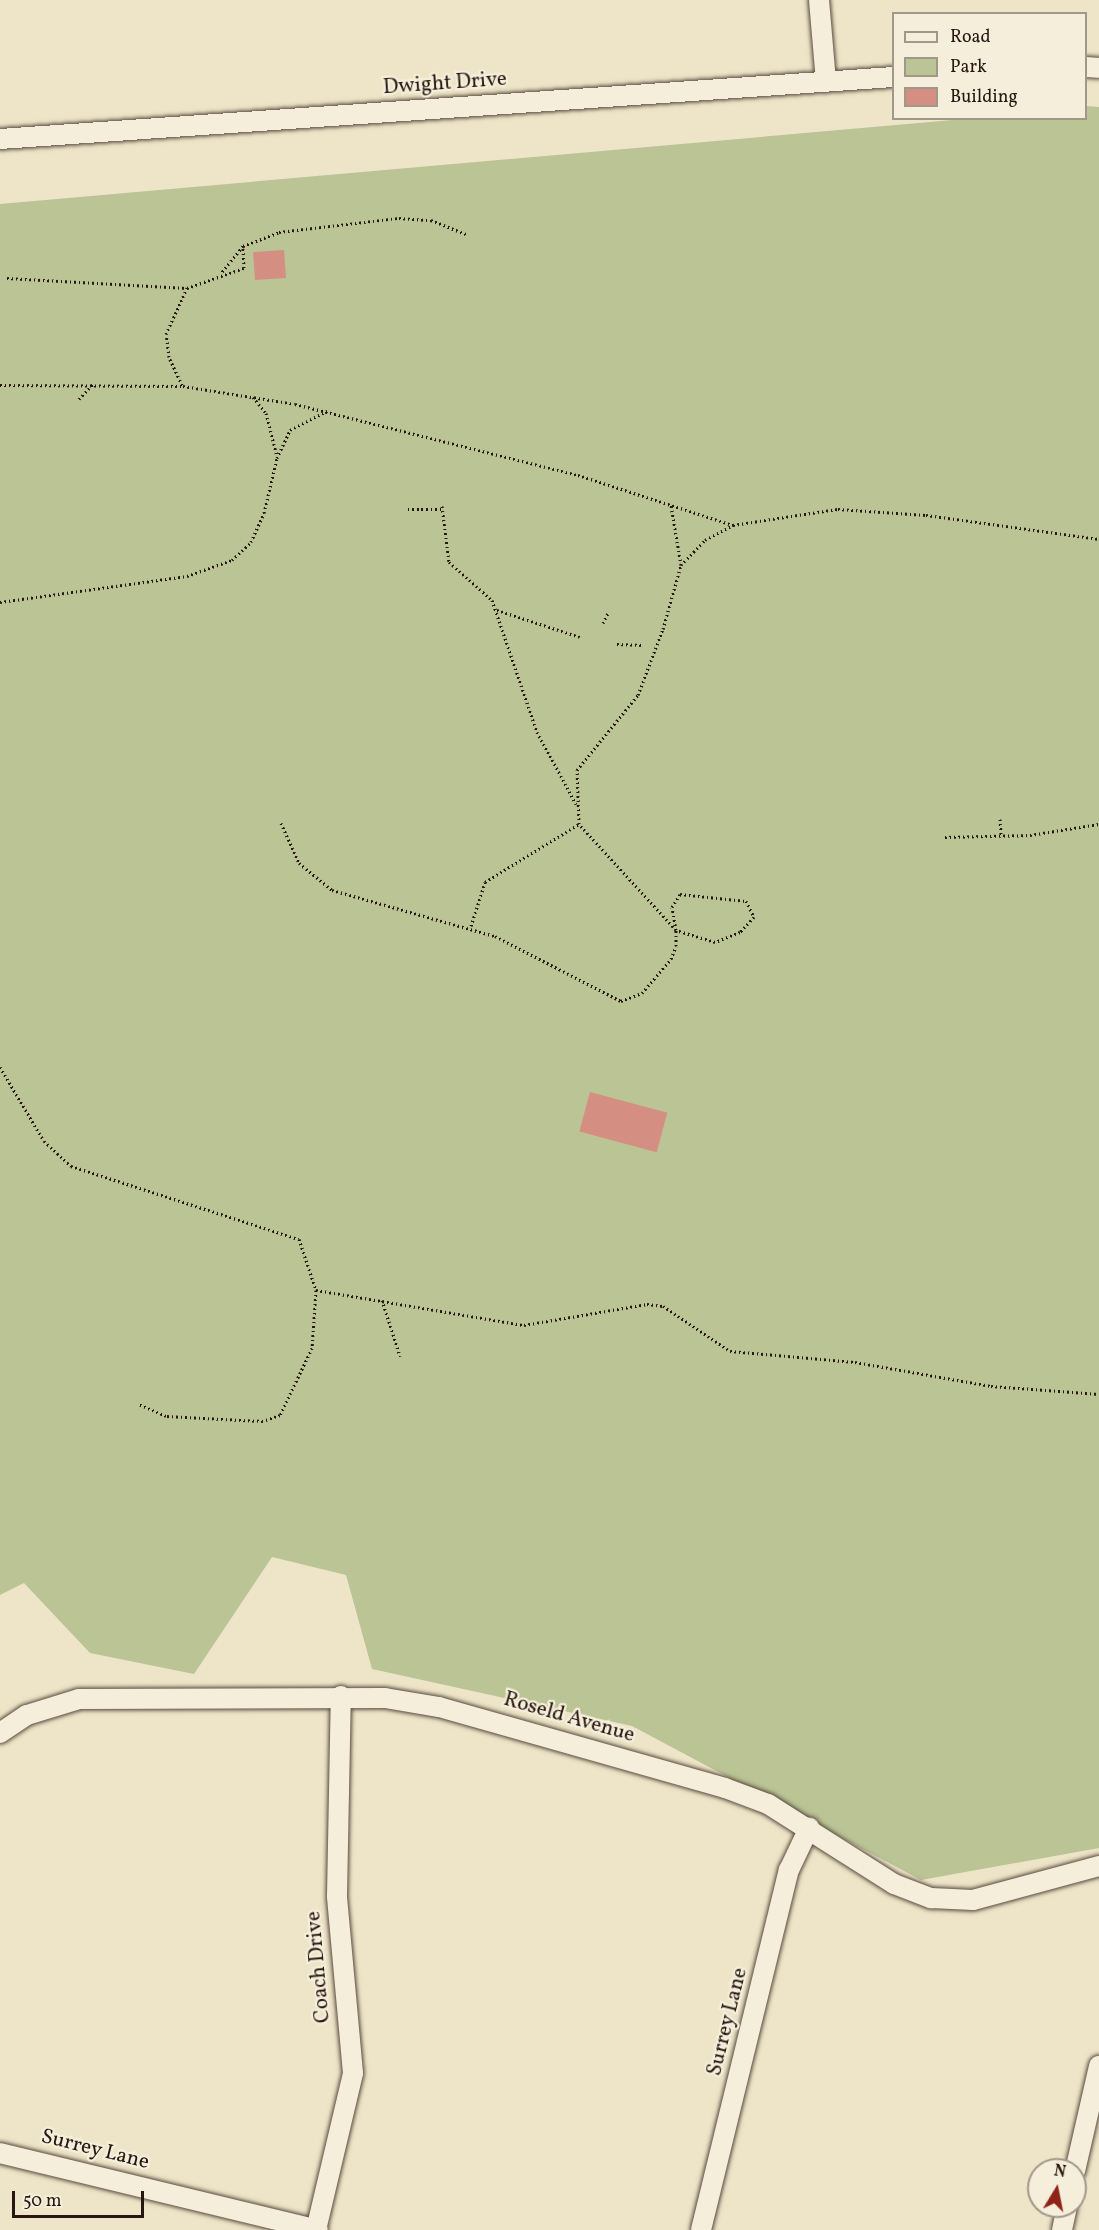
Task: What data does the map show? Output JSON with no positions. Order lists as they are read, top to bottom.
{
  "streets": {
    "street": [
      "Dwight Drive",
      "Roseld Avenue",
      "Coach Drive",
      "Surrey Lane"
    ]
  },
  "crossings": [
    ["Roseld Avenue", "Coach Drive"],
    ["Roseld Avenue", "Surrey Lane"],
    ["Coach Drive", "Surrey Lane"]
  ],
  "legend": ["Road", "Park", "Building"],
  "scale_bar": "50 m",
  "north": "top"
}
